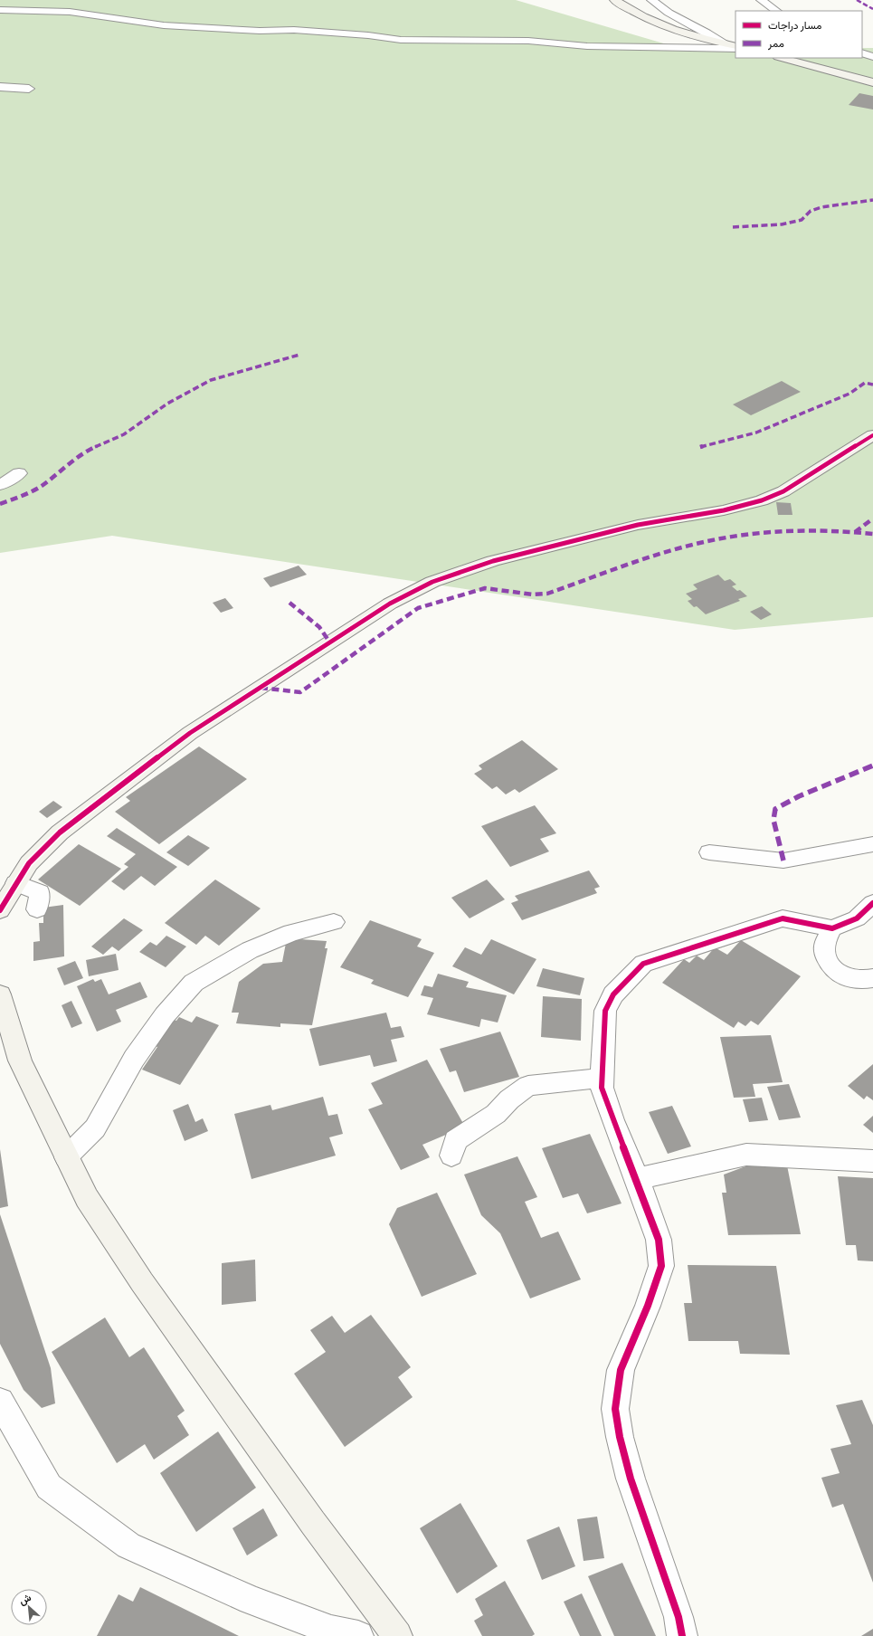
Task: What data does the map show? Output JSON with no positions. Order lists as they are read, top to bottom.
{
  "legend": ["مسار دراجات", "ممر"],
  "north": "top left"
}
